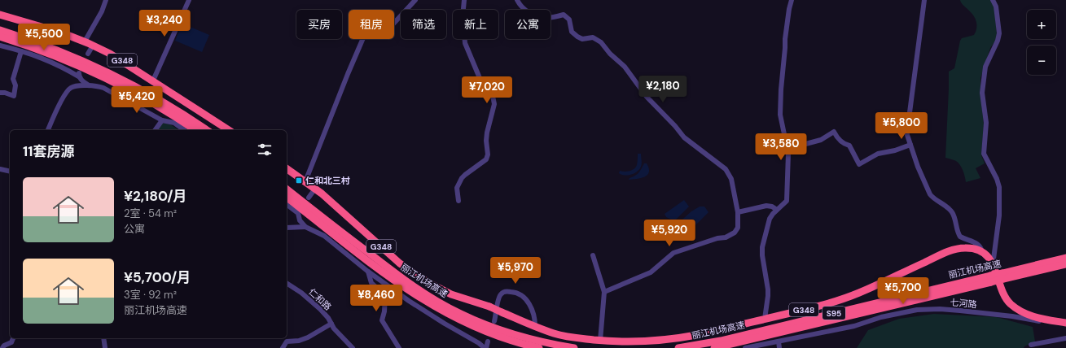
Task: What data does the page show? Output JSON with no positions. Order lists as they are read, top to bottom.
{
  "streets": {
    "highway": ["G348", "丽江机场高速", "S95"],
    "street": ["仁和路", "七河路"]
  },
  "places": {
    "transit": ["仁和北三村"]
  },
  "page": {
    "map_buttons": ["+", "−"],
    "price": [
      "¥3,240",
      "¥5,500",
      "¥2,180",
      "¥7,020",
      "¥5,420",
      "¥5,800",
      "¥3,580",
      "¥5,920",
      "¥5,970",
      "¥5,700",
      "¥8,460"
    ],
    "chip": [
      "买房",
      "租房",
      "筛选",
      "新上",
      "公寓"
    ],
    "heading": "11套房源",
    "list": [
      {
        "name": "¥2,180/月",
        "note": "2室 · 54 m² · 公寓"
      },
      {
        "name": "¥5,700/月",
        "note": "3室 · 92 m² · 丽江机场高速"
      }
    ]
  }
}
